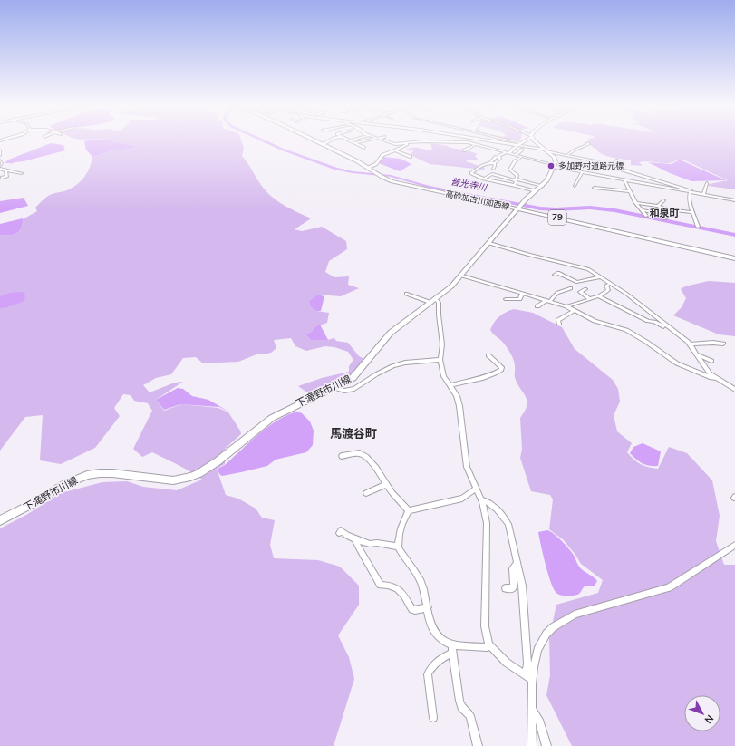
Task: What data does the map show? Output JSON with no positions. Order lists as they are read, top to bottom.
{
  "streets": {
    "main road": ["高砂加古川加西線", "79", "下滝野市川線"]
  },
  "crossings": [
    ["高砂加古川加西線", "下滝野市川線"]
  ],
  "districts": ["和泉町", "馬渡谷町"],
  "water": ["普光寺川"],
  "places": ["多加野村道路元標"],
  "north": "bottom right"
}
